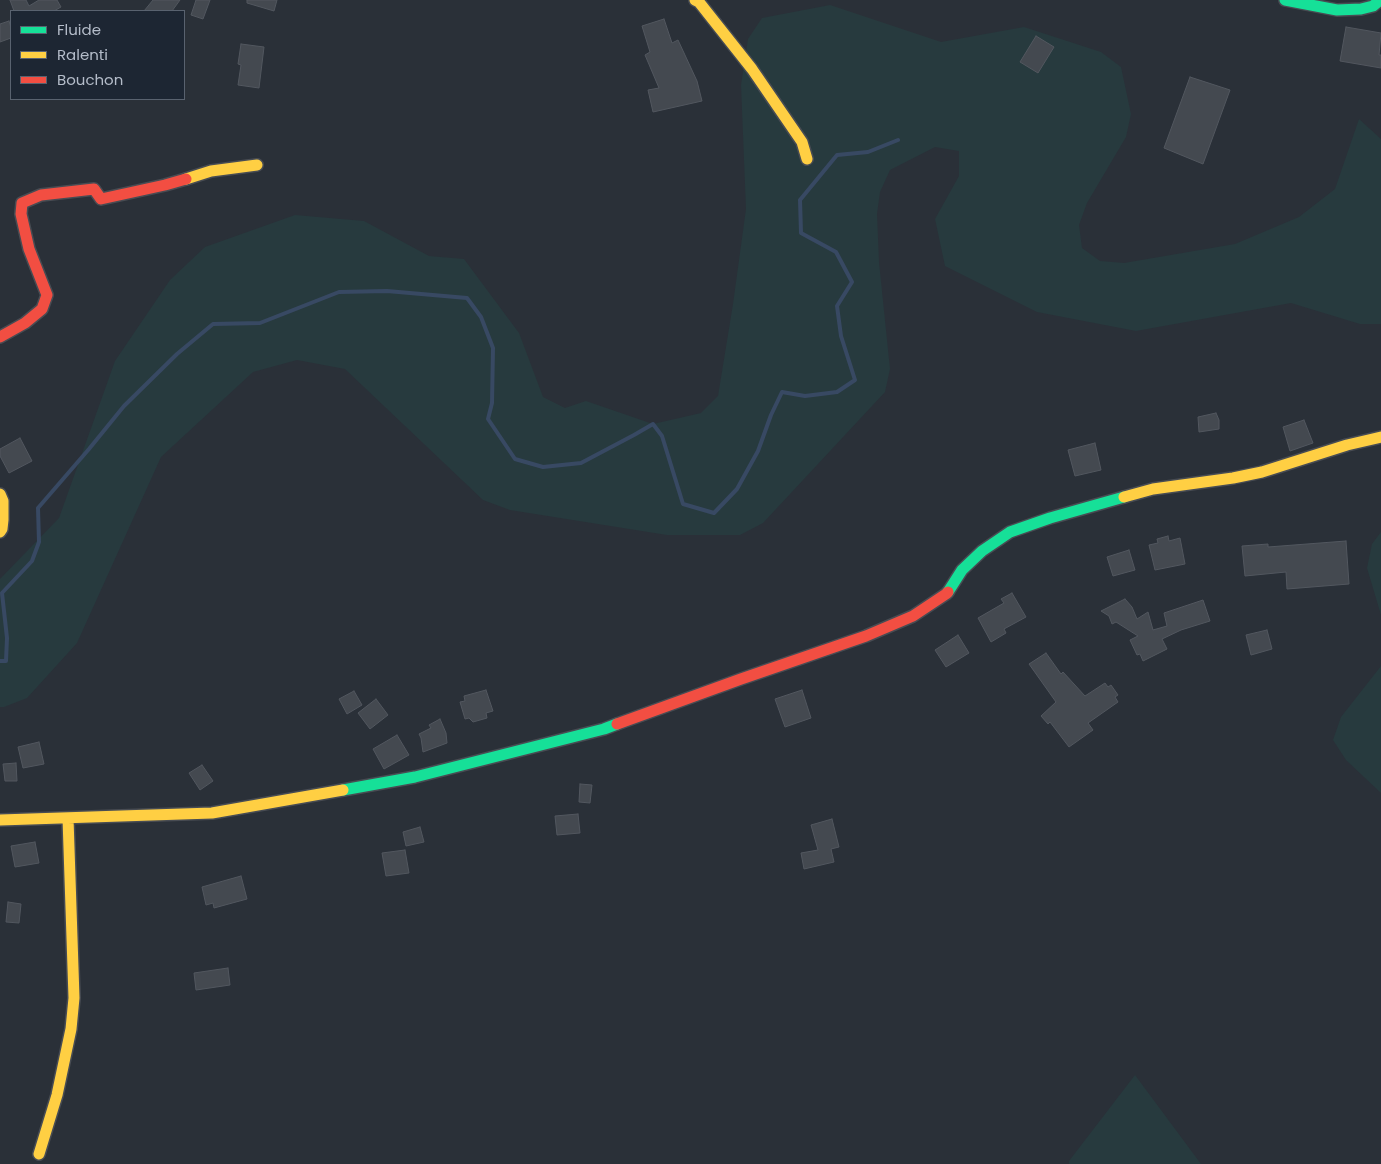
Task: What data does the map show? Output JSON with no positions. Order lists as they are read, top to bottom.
{
  "legend": ["Fluide", "Ralenti", "Bouchon"]
}
